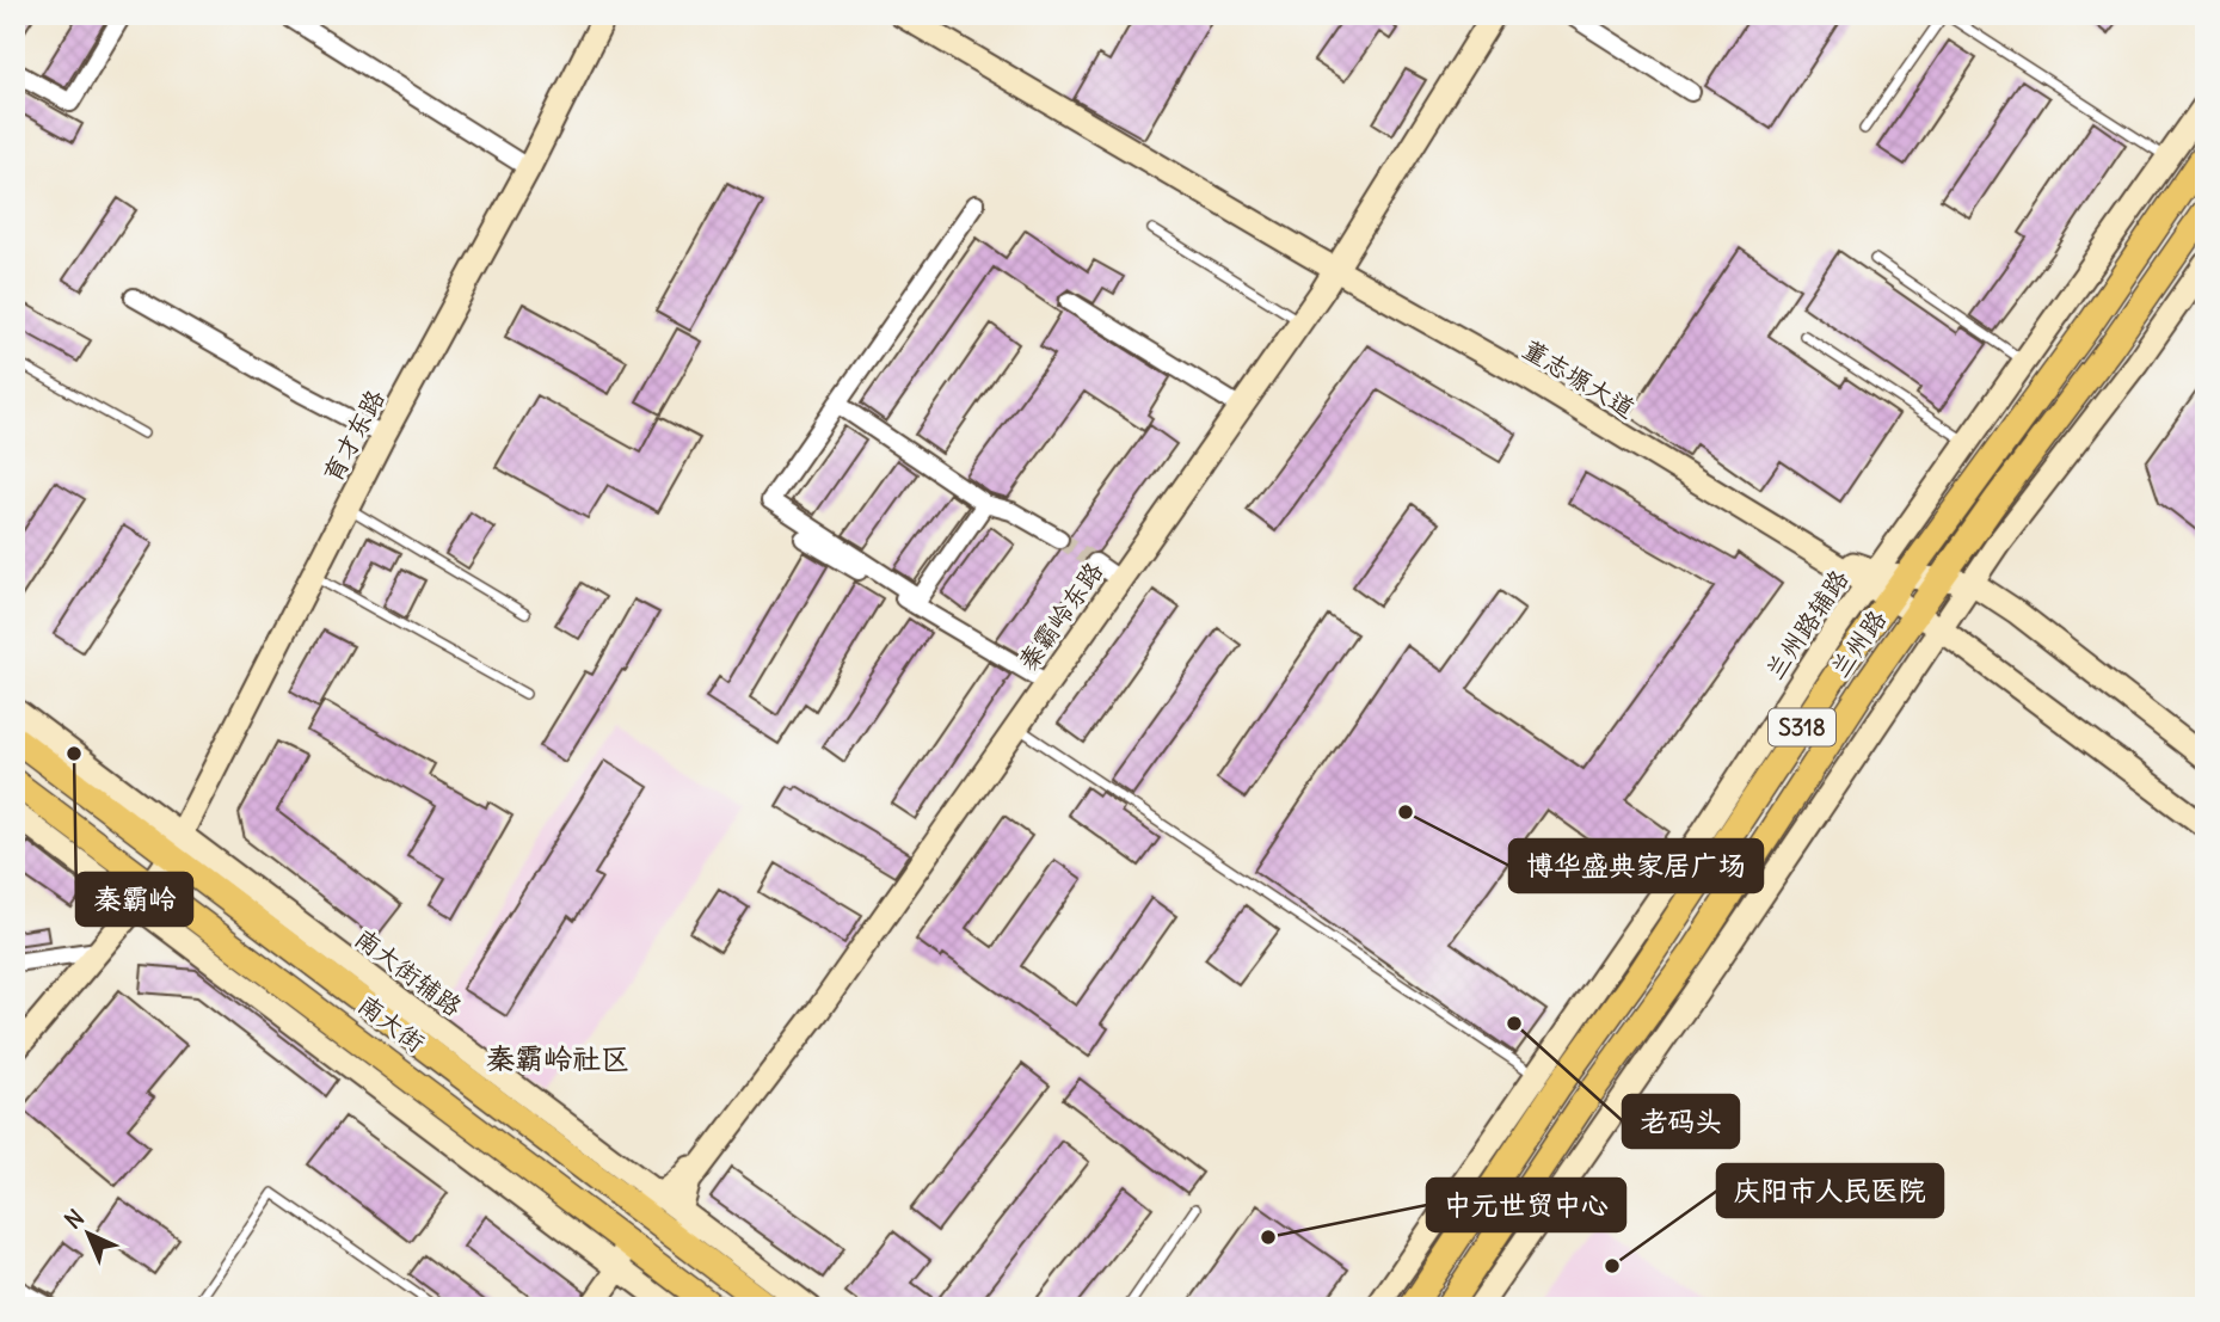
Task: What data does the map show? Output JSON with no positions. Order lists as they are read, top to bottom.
{
  "streets": {
    "main road": ["兰州路", "S318", "南大街"],
    "street": [
      "董志塬大道",
      "育才东路",
      "秦霸岭东路",
      "兰州路辅路",
      "南大街辅路"
    ]
  },
  "crossings": [
    ["董志塬大道", "秦霸岭东路"],
    ["董志塬大道", "兰州路辅路"],
    ["董志塬大道", "兰州路"],
    ["育才东路", "南大街辅路"],
    ["育才东路", "南大街"],
    ["秦霸岭东路", "南大街辅路"],
    ["秦霸岭东路", "南大街"],
    ["兰州路辅路", "兰州路"],
    ["南大街辅路", "南大街"]
  ],
  "districts": ["秦霸岭社区"],
  "places": [
    "秦霸岭",
    "博华盛典家居广场",
    "老码头",
    "中元世贸中心",
    "庆阳市人民医院"
  ],
  "north": "top left"
}
